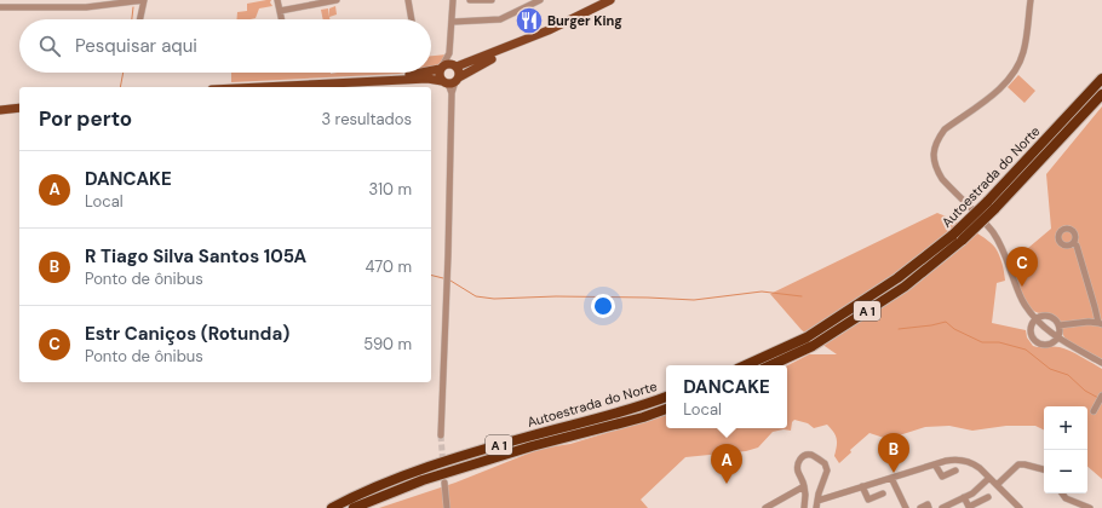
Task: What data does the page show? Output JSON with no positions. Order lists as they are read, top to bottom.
{
  "streets": {
    "highway": ["Autoestrada do Norte", "A 1"]
  },
  "places": {
    "restaurant": ["Burger King"]
  },
  "page": {
    "search": "Pesquisar aqui",
    "heading": ["Por perto", "3 resultados"],
    "list": [
      {
        "mark": "A",
        "name": "DANCAKE",
        "note": "Local",
        "value": "310 m"
      },
      {
        "mark": "B",
        "name": "R Tiago Silva Santos 105A",
        "note": "Ponto de ônibus",
        "value": "470 m"
      },
      {
        "mark": "C",
        "name": "Estr Caniços (Rotunda)",
        "note": "Ponto de ônibus",
        "value": "590 m"
      }
    ],
    "pins": ["C", "B", "A"],
    "popup": ["DANCAKE", "Local"],
    "map_buttons": ["+", "−"]
  }
}
